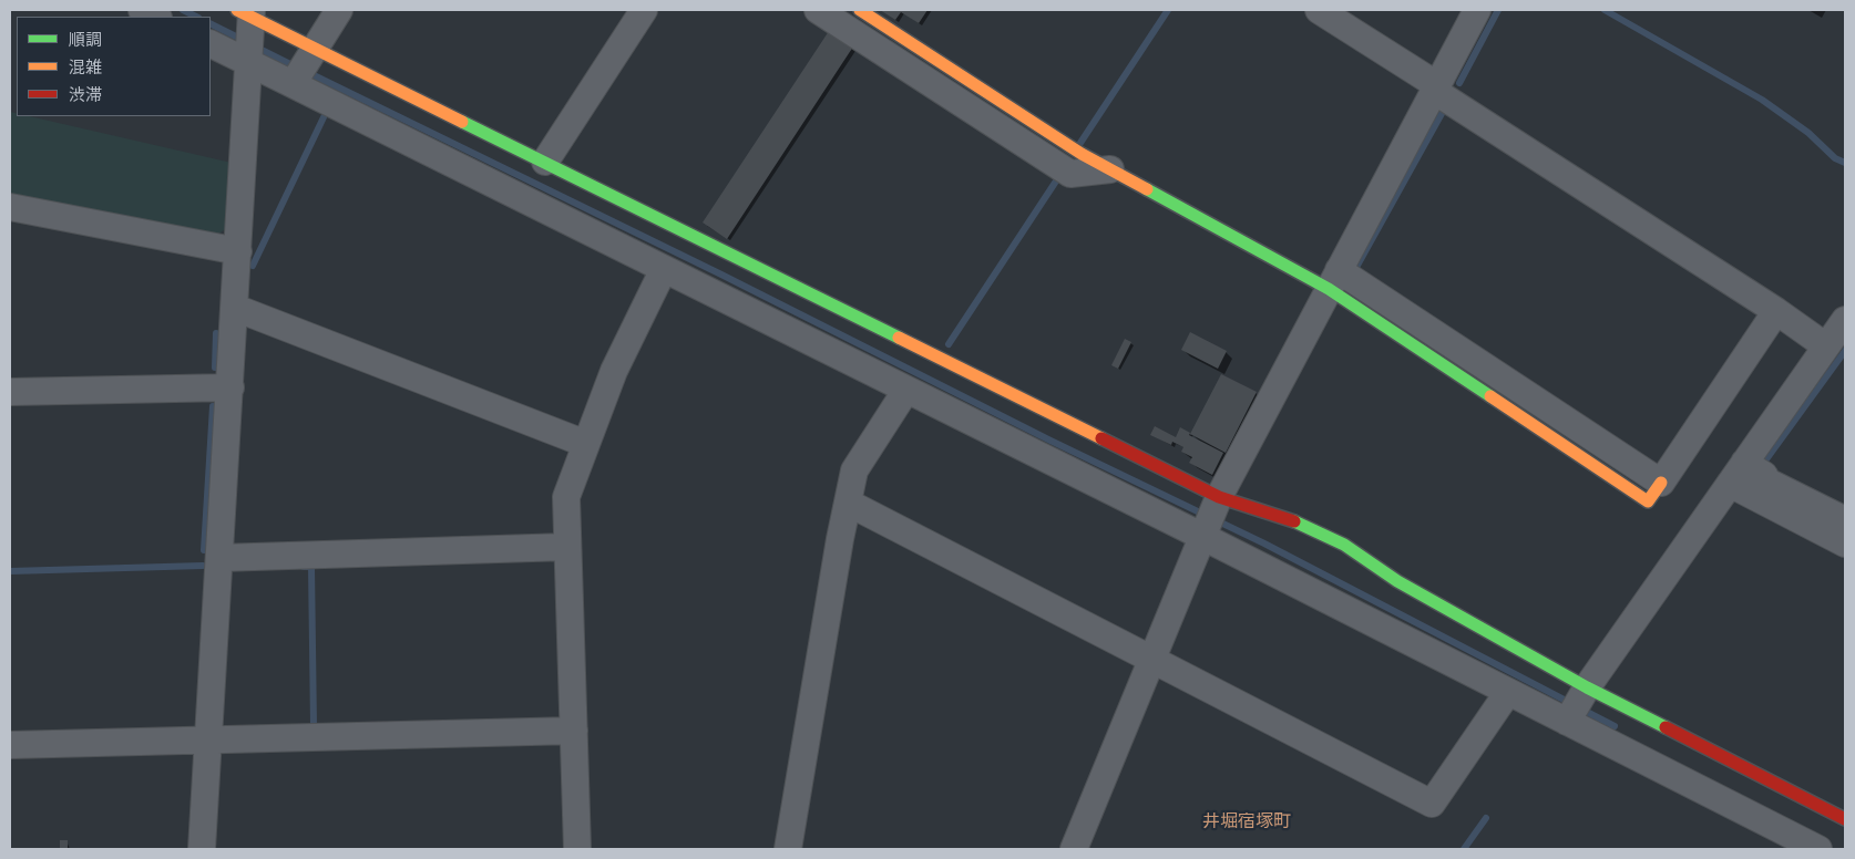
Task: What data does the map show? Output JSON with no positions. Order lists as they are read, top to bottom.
{
  "districts": ["井堀宿塚町"],
  "legend": ["順調", "混雑", "渋滞"]
}
